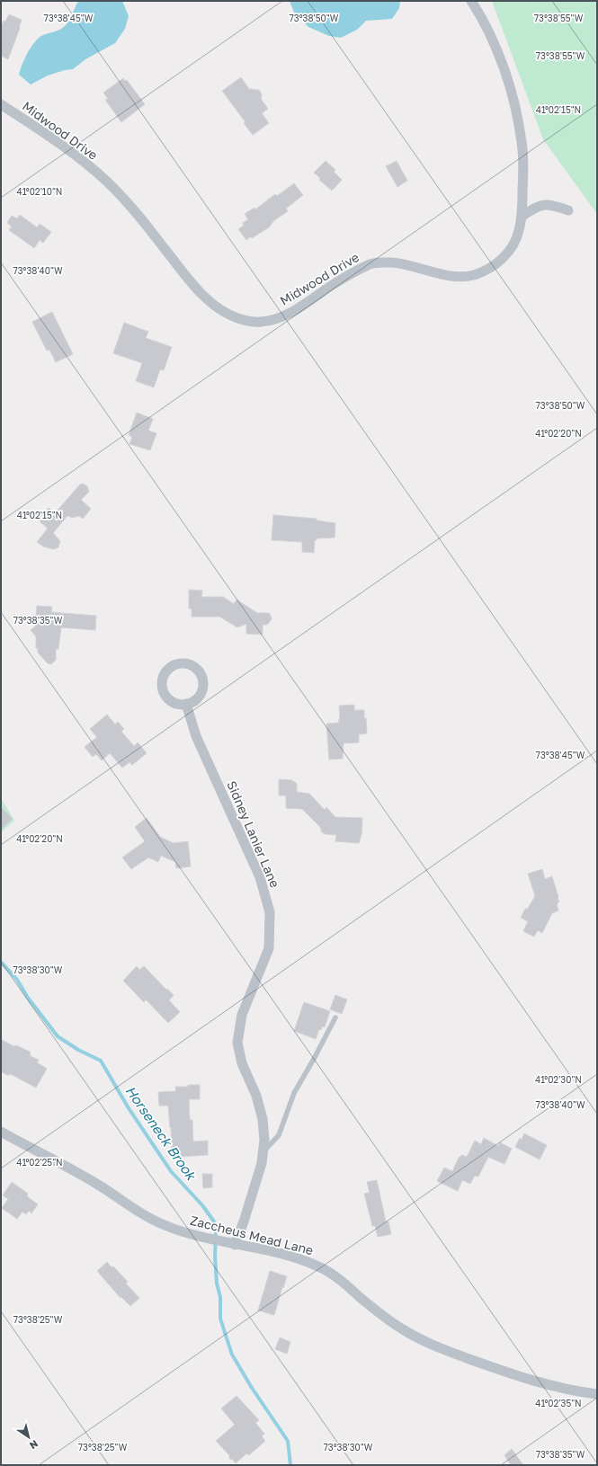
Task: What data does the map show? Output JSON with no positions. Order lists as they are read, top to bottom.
{
  "streets": {
    "street": ["Midwood Drive", "Sidney Lanier Lane", "Zaccheus Mead Lane"]
  },
  "crossings": [
    ["Sidney Lanier Lane", "Zaccheus Mead Lane"]
  ],
  "water": ["Horseneck Brook"],
  "north": "bottom right",
  "coordinates": [
    "73°38'45\"W",
    "73°38'50\"W",
    "73°38'55\"W",
    "41°02'15\"N",
    "41°02'10\"N",
    "73°38'40\"W",
    "41°02'20\"N",
    "73°38'35\"W",
    "73°38'30\"W",
    "41°02'30\"N",
    "41°02'25\"N",
    "73°38'25\"W",
    "41°02'35\"N"
  ]
}
